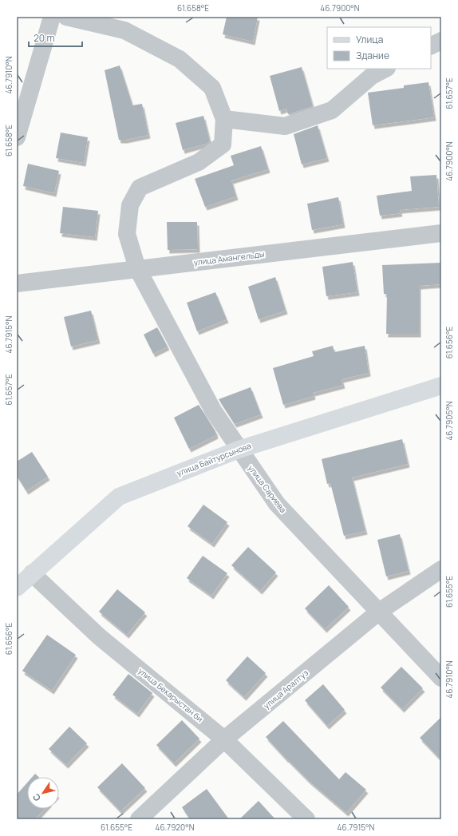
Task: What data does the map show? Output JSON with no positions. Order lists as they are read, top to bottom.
{
  "streets": {
    "street": [
      "улица Амангельды",
      "улица Байтурсынова",
      "улица Сариева",
      "улица Аралтуз",
      "улица Бекарыстан би"
    ]
  },
  "crossings": [
    ["улица Амангельды", "улица Сариева"],
    ["улица Байтурсынова", "улица Сариева"],
    ["улица Байтурсынова", "улица Бекарыстан би"],
    ["улица Сариева", "улица Аралтуз"],
    ["улица Аралтуз", "улица Бекарыстан би"]
  ],
  "legend": ["Улица", "Здание"],
  "scale_bar": "20 m",
  "north": "bottom left",
  "coordinates": [
    "61.658°E",
    "46.7900°N",
    "46.7910°N",
    "61.657°E",
    "46.7915°N",
    "61.656°E",
    "46.7905°N",
    "61.655°E",
    "46.7920°N"
  ]
}
